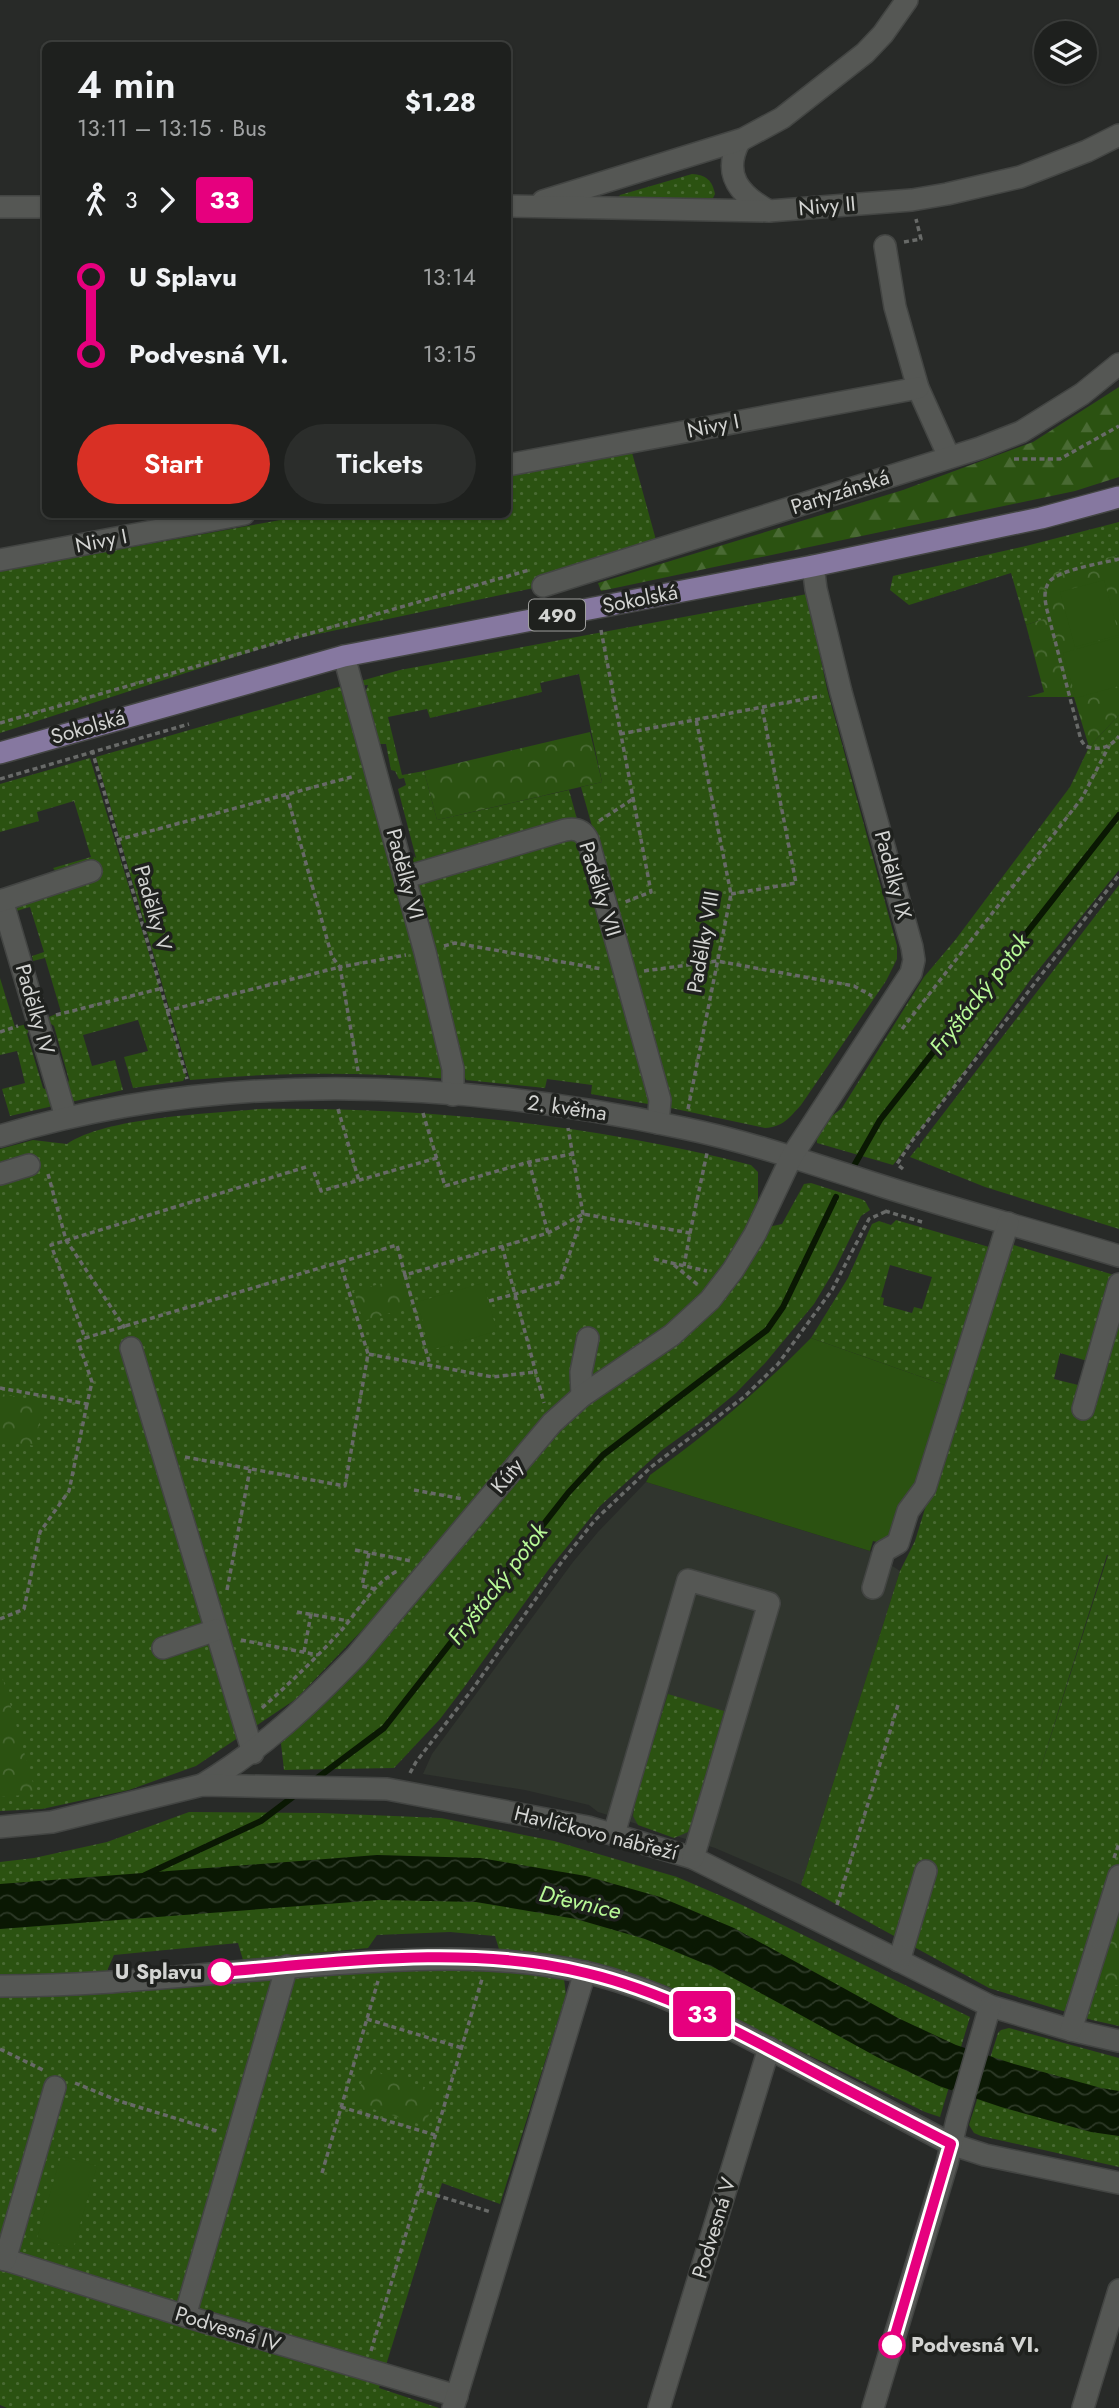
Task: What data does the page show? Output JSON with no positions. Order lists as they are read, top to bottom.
{
  "streets": {
    "main road": ["Sokolská", "490"],
    "street": [
      "Nivy II",
      "Nivy I",
      "Partyzánská",
      "Padělky VI",
      "Padělky IX",
      "Padělky VII",
      "Padělky IV",
      "2. května",
      "Kúty",
      "Havlíčkovo nábřeží",
      "Podvesná V",
      "Podvesná IV"
    ],
    "path": ["Padělky V", "Padělky VIII"]
  },
  "crossings": [
    ["Sokolská", "Padělky VI"],
    ["Sokolská", "Padělky IX"],
    ["Sokolská", "Padělky V"],
    ["Padělky VI", "Padělky VII"],
    ["Padělky VI", "2. května"],
    ["Padělky IX", "2. května"],
    ["Padělky IX", "Kúty"],
    ["Padělky VII", "2. května"],
    ["Padělky V", "2. května"],
    ["Padělky VIII", "2. května"],
    ["Padělky IV", "2. května"],
    ["2. května", "Kúty"],
    ["Kúty", "Havlíčkovo nábřeží"]
  ],
  "water": ["Fryštácký potok", "Dřevnice"],
  "places": ["U Splavu", "Podvesná VI."],
  "lines": ["bus line 33"],
  "page": {
    "on_map": "33",
    "heading": ["4 min", "13:11 – 13:15 · Bus", "$1.28"],
    "legs": ["3", "33"],
    "list": [
      {
        "name": "U Splavu",
        "value": "13:14"
      },
      {
        "name": "Podvesná VI.",
        "value": "13:15"
      }
    ],
    "buttons": ["Start", "Tickets"]
  }
}
